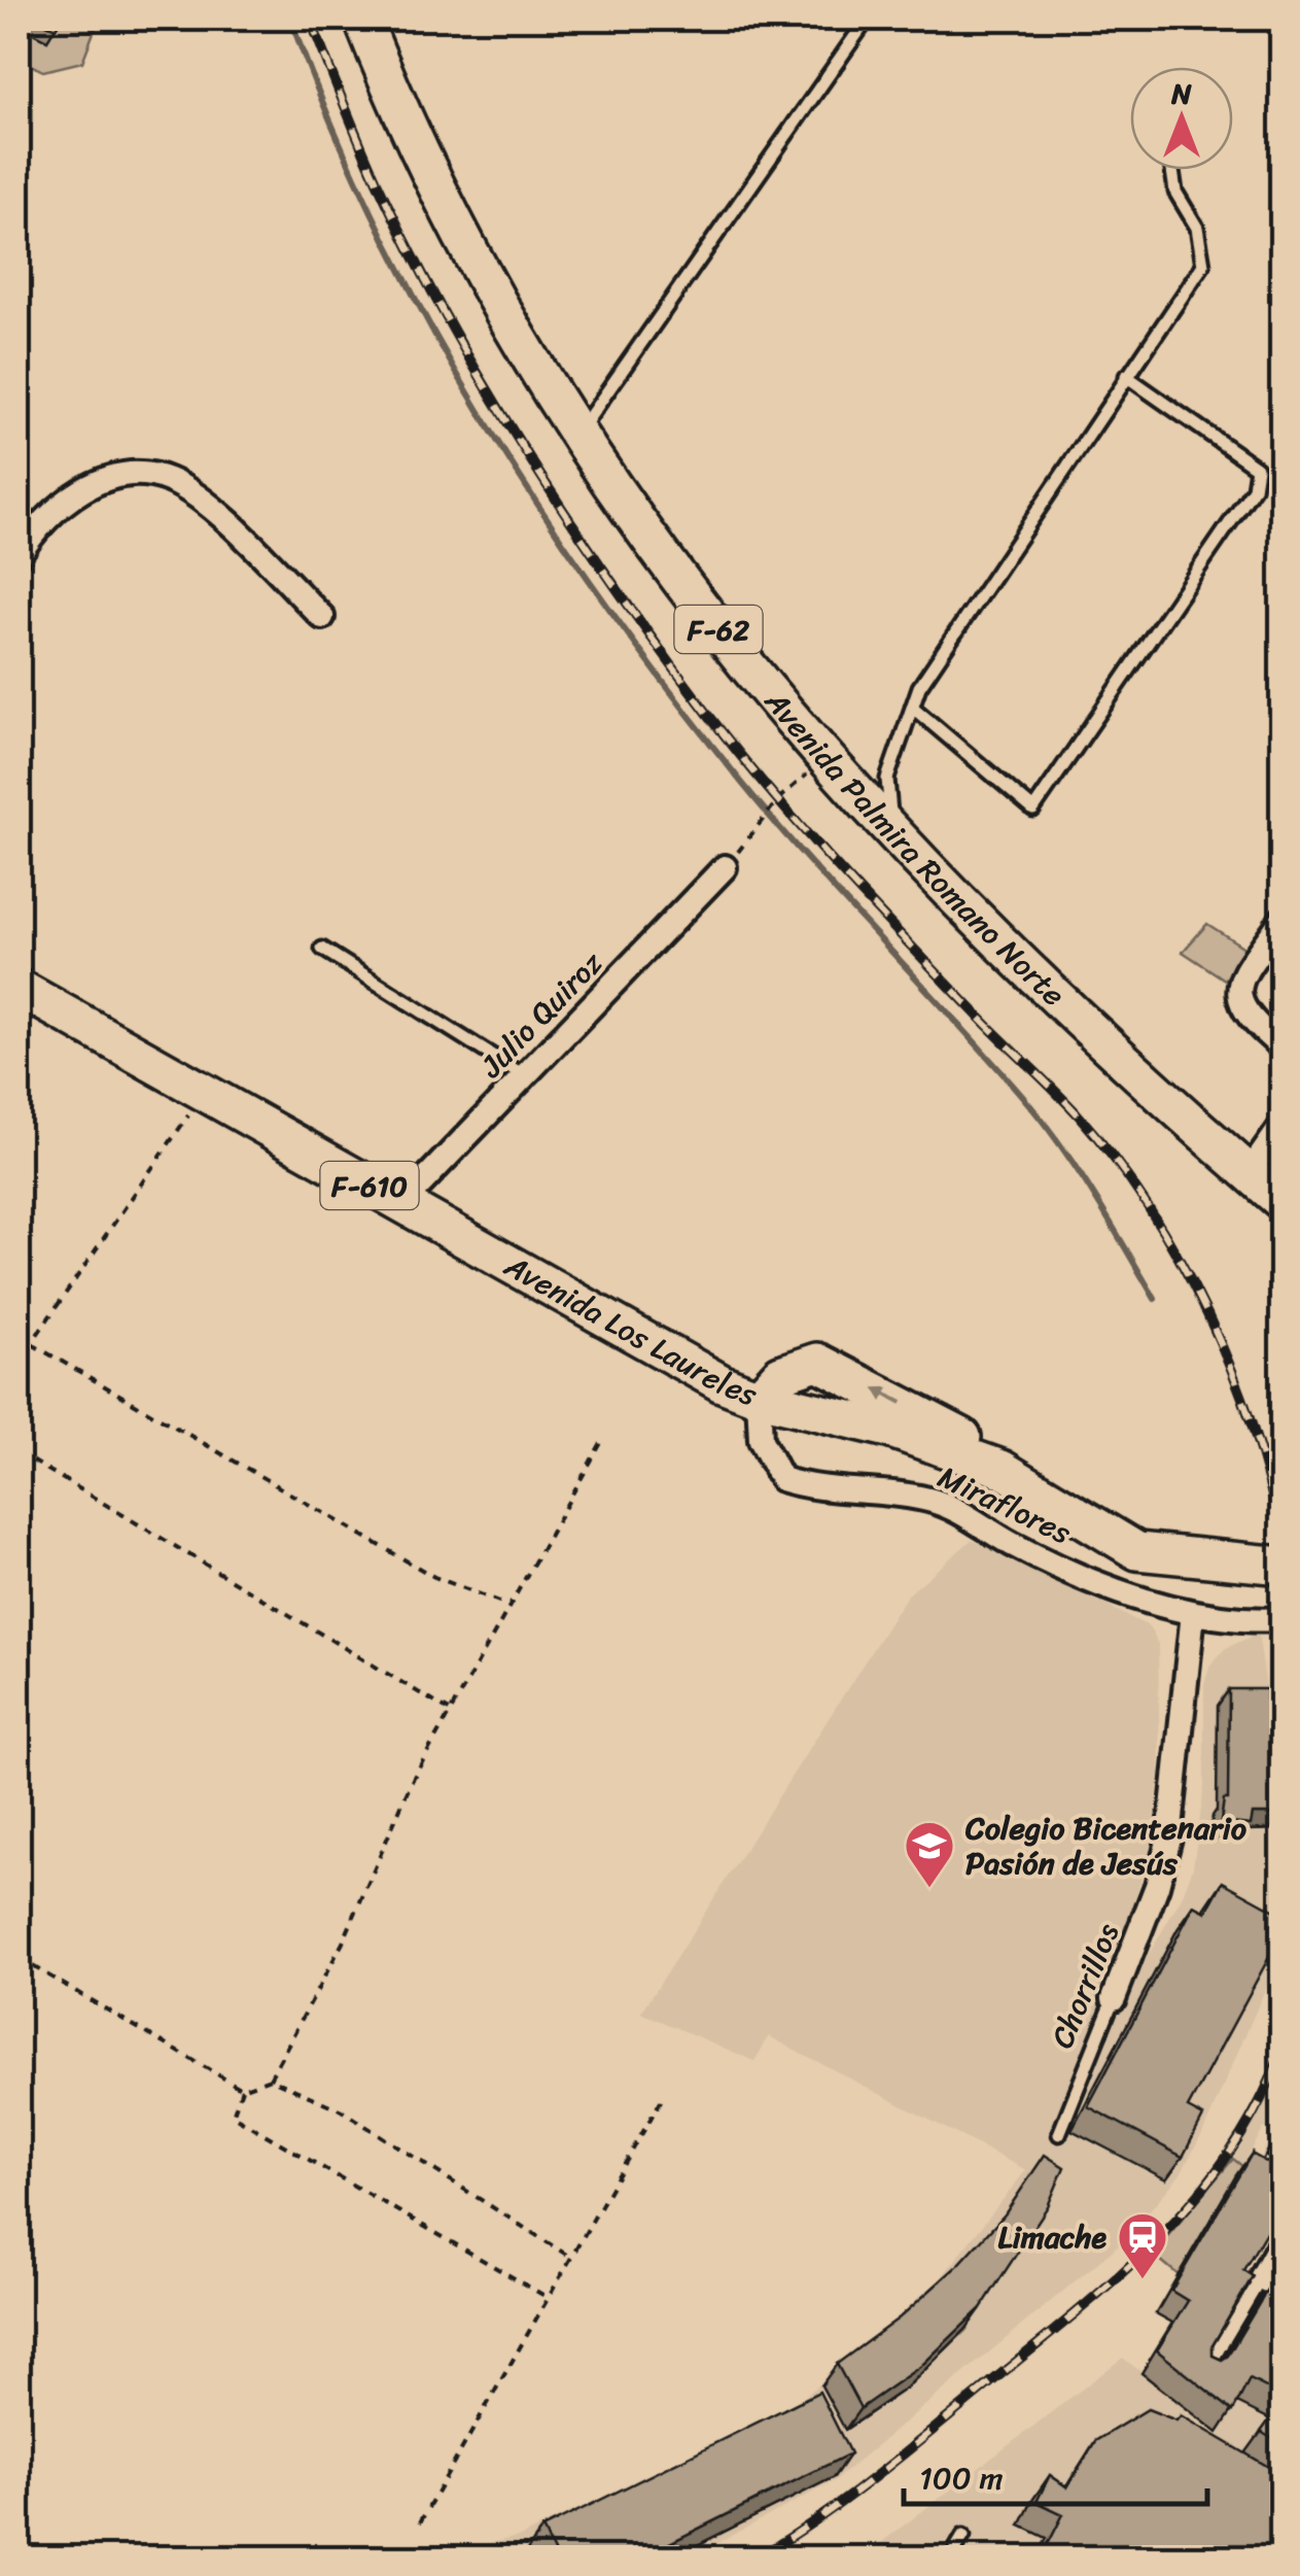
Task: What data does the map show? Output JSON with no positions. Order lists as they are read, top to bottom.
{
  "streets": {
    "main road": [
      "F-62",
      "Avenida Palmira Romano Norte",
      "F-610",
      "Avenida Los Laureles"
    ],
    "street": ["Julio Quiroz", "Miraflores", "Chorrillos"]
  },
  "crossings": [
    ["Julio Quiroz", "Avenida Los Laureles"],
    ["Avenida Los Laureles", "Miraflores"],
    ["Miraflores", "Chorrillos"]
  ],
  "places": {
    "school or university": ["Colegio Bicentenario Pasión de Jesús"],
    "station": ["Limache"]
  },
  "scale_bar": "100 m",
  "north": "top"
}
